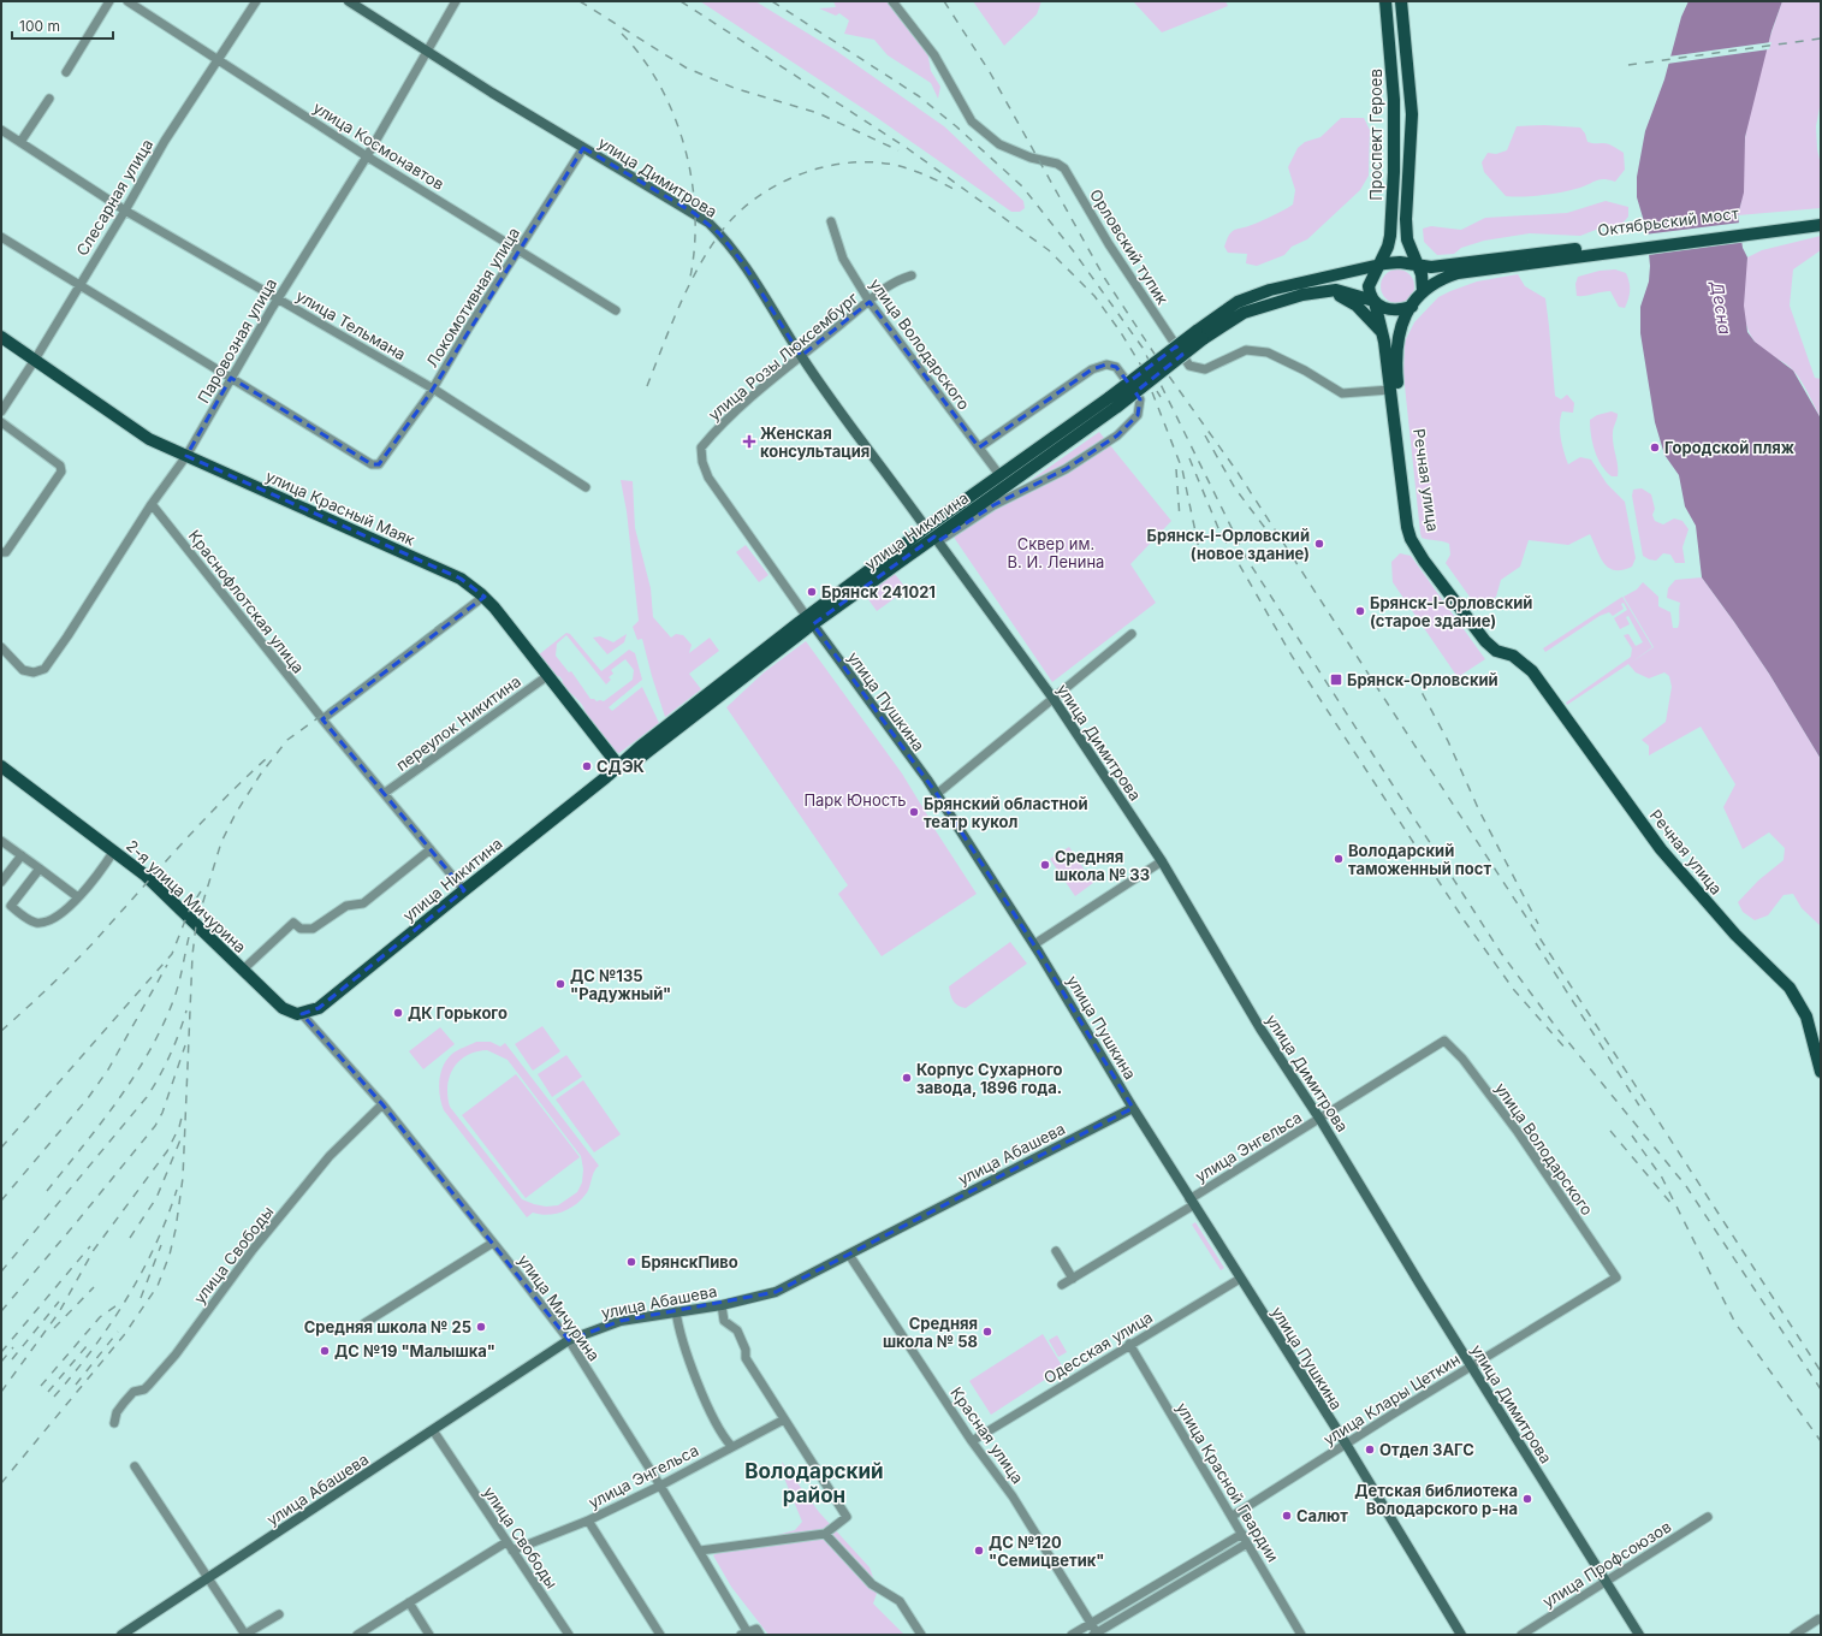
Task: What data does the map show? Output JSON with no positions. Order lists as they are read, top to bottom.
{
  "streets": {
    "main road": [
      "Проспект Героев",
      "улица Димитрова",
      "Октябрьский мост",
      "Речная улица",
      "улица Красный Маяк",
      "улица Никитина",
      "улица Пушкина",
      "2-я улица Мичурина",
      "улица Абашева"
    ],
    "street": [
      "улица Космонавтов",
      "Слесарная улица",
      "Орловский тупик",
      "Локомотивная улица",
      "улица Тельмана",
      "Паровозная улица",
      "улица Володарского",
      "улица Розы Люксембург",
      "Краснофлотская улица",
      "переулок Никитина",
      "улица Энгельса",
      "улица Свободы",
      "улица Мичурина",
      "Одесская улица",
      "улица Клары Цеткин",
      "Красная улица",
      "улица Красной Гвардии",
      "улица Профсоюзов"
    ]
  },
  "crossings": [
    ["Проспект Героев", "Речная улица"],
    ["улица Космонавтов", "Слесарная улица"],
    ["улица Космонавтов", "Локомотивная улица"],
    ["улица Космонавтов", "Паровозная улица"],
    ["улица Димитрова", "Локомотивная улица"],
    ["улица Димитрова", "Паровозная улица"],
    ["улица Димитрова", "улица Розы Люксембург"],
    ["улица Димитрова", "улица Никитина"],
    ["улица Димитрова", "улица Энгельса"],
    ["улица Димитрова", "улица Клары Цеткин"],
    ["улица Димитрова", "улица Профсоюзов"],
    ["Слесарная улица", "улица Тельмана"],
    ["Слесарная улица", "улица Красный Маяк"],
    ["Орловский тупик", "Речная улица"],
    ["Локомотивная улица", "улица Тельмана"],
    ["Локомотивная улица", "Паровозная улица"],
    ["улица Тельмана", "Паровозная улица"],
    ["Паровозная улица", "улица Красный Маяк"],
    ["Паровозная улица", "Краснофлотская улица"],
    ["улица Володарского", "улица Розы Люксембург"],
    ["улица Володарского", "улица Никитина"],
    ["улица Володарского", "улица Энгельса"],
    ["улица Володарского", "улица Клары Цеткин"],
    ["улица Розы Люксембург", "улица Пушкина"],
    ["улица Красный Маяк", "улица Никитина"],
    ["улица Красный Маяк", "переулок Никитина"],
    ["улица Никитина", "Краснофлотская улица"],
    ["улица Никитина", "улица Пушкина"],
    ["улица Никитина", "2-я улица Мичурина"],
    ["улица Никитина", "улица Мичурина"],
    ["Краснофлотская улица", "переулок Никитина"],
    ["улица Пушкина", "улица Энгельса"],
    ["улица Пушкина", "улица Абашева"],
    ["улица Пушкина", "Одесская улица"],
    ["улица Пушкина", "улица Клары Цеткин"],
    ["2-я улица Мичурина", "улица Мичурина"],
    ["улица Энгельса", "улица Свободы"],
    ["улица Энгельса", "улица Мичурина"],
    ["улица Абашева", "улица Свободы"],
    ["улица Абашева", "улица Мичурина"],
    ["улица Абашева", "Красная улица"],
    ["улица Свободы", "улица Мичурина"],
    ["Одесская улица", "Красная улица"],
    ["Одесская улица", "улица Красной Гвардии"],
    ["улица Клары Цеткин", "улица Красной Гвардии"]
  ],
  "districts": ["Володарский район"],
  "water": ["Десна"],
  "parks": ["Сквер им. В. И. Ленина", "Парк Юность"],
  "places": {
    "health": ["Женская консультация"],
    "other": [
      "Городской пляж",
      "Брянск-I-Орловский (новое здание)",
      "Брянск 241021",
      "Брянск-I-Орловский (старое здание)",
      "СДЭК",
      "Брянский областной театр кукол",
      "Володарский таможенный пост",
      "Средняя школа № 33",
      "ДС №135 \"Радужный\"",
      "ДК Горького",
      "Корпус Сухарного завода, 1896 года.",
      "БрянскПиво",
      "Средняя школа № 25",
      "Средняя школа № 58",
      "ДС №19 \"Малышка\"",
      "Отдел ЗАГС",
      "Детская библиотека Володарского р-на",
      "Салют",
      "ДС №120 \"Семицветик\""
    ],
    "transit": ["Брянск-Орловский"]
  },
  "scale_bar": "100 m"
}
